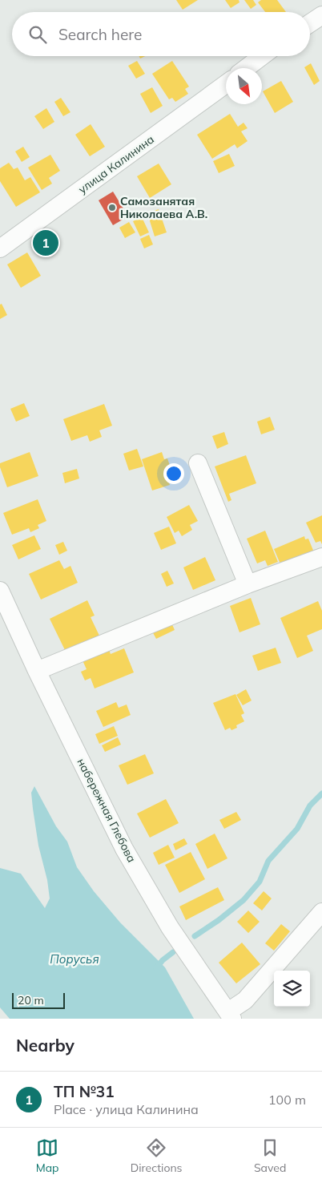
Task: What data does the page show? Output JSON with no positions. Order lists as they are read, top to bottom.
{
  "streets": {
    "street": ["улица Калинина", "набережная Глебова"]
  },
  "water": ["Порусья"],
  "places": ["Самозанятая Николаева А.В."],
  "scale_bar": "20 m",
  "north": "bottom right",
  "page": {
    "search": "Search here",
    "pins": "1",
    "scale": "20 m",
    "heading": "Nearby",
    "list": [
      {
        "mark": "1",
        "name": "ТП №31",
        "note": "Place · улица Калинина",
        "value": "100 m"
      }
    ],
    "nav": ["Map", "Directions", "Saved"]
  }
}
